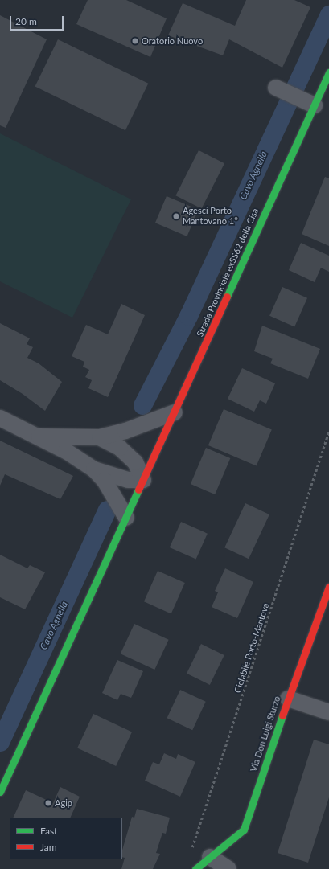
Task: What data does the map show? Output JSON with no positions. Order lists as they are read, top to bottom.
{
  "streets": {
    "street": ["Strada Provinciale exSS62 della Cisa", "Via Don Luigi Sturzo"],
    "path": ["Ciclabile Porto-Mantova"]
  },
  "water": ["Cavo Agnella"],
  "places": ["Oratorio Nuovo", "Agesci Porto Mantovano 1°", "Agip"],
  "legend": ["Fast", "Jam"],
  "scale_bar": "20 m"
}
